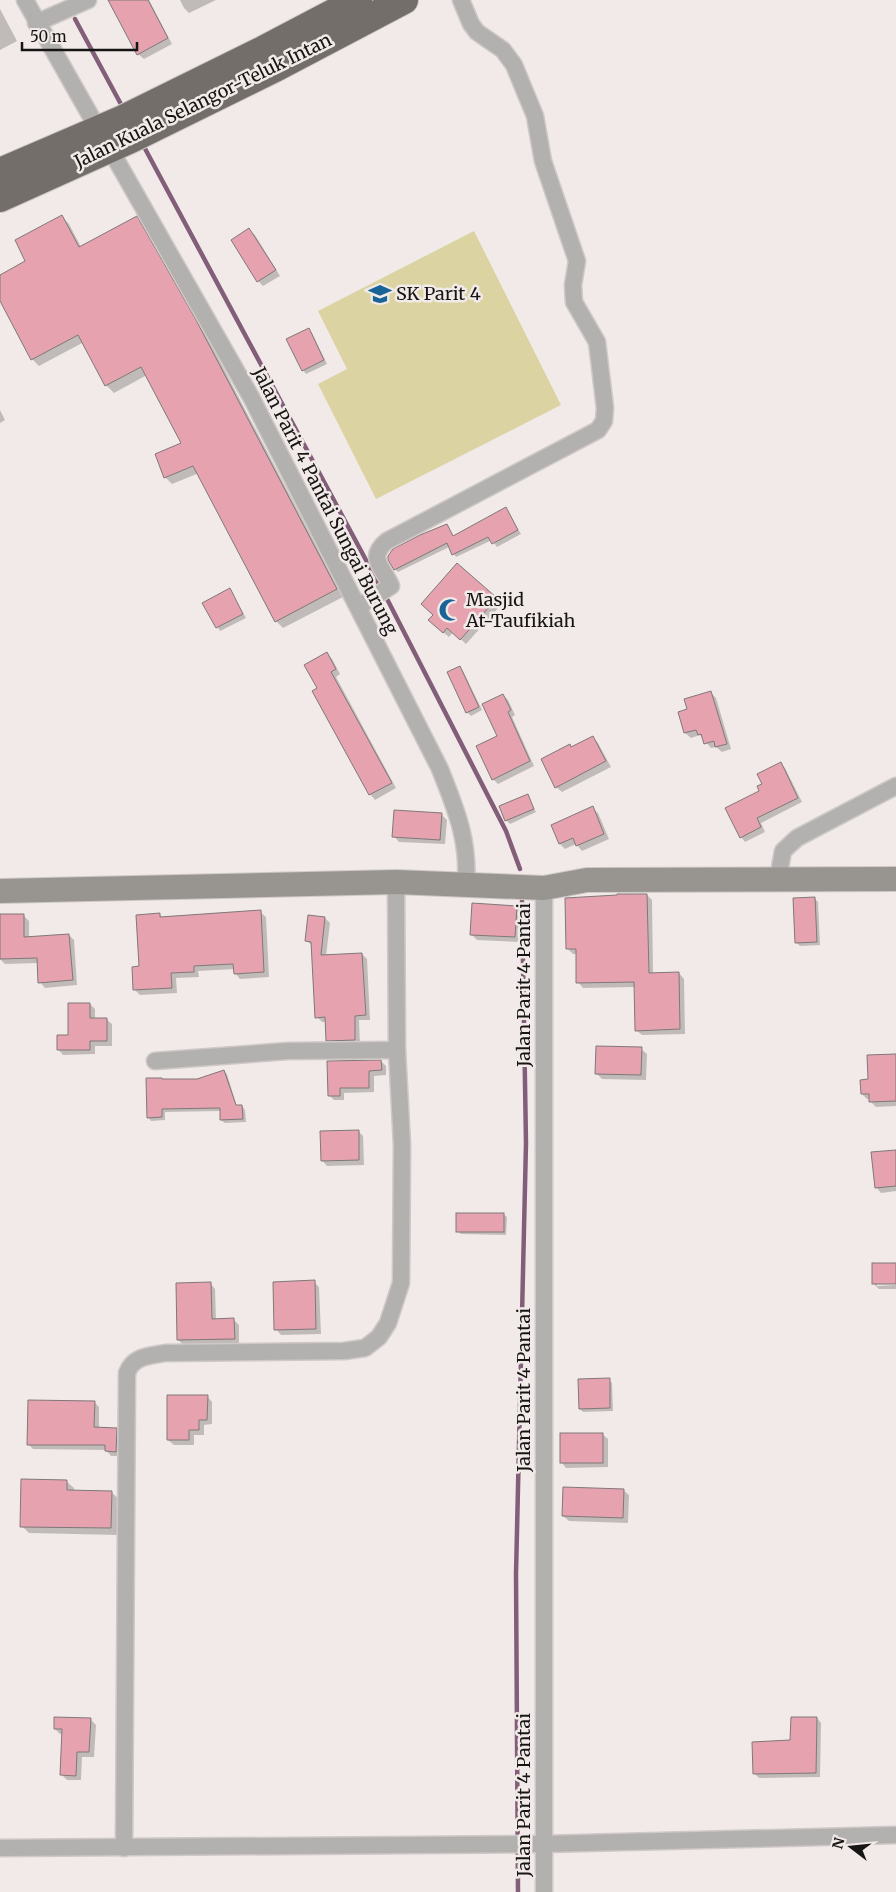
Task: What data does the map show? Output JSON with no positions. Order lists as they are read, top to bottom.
{
  "streets": {
    "highway": ["Jalan Kuala Selangor-Teluk Intan"],
    "street": ["Jalan Parit 4 Pantai Sungai Burung", "Jalan Parit 4 Pantai"]
  },
  "crossings": [
    ["Jalan Kuala Selangor-Teluk Intan", "Jalan Parit 4 Pantai Sungai Burung"]
  ],
  "places": {
    "school or university": ["SK Parit 4"],
    "mosque": ["Masjid At-Taufikiah"]
  },
  "scale_bar": "50 m",
  "north": "left"
}
